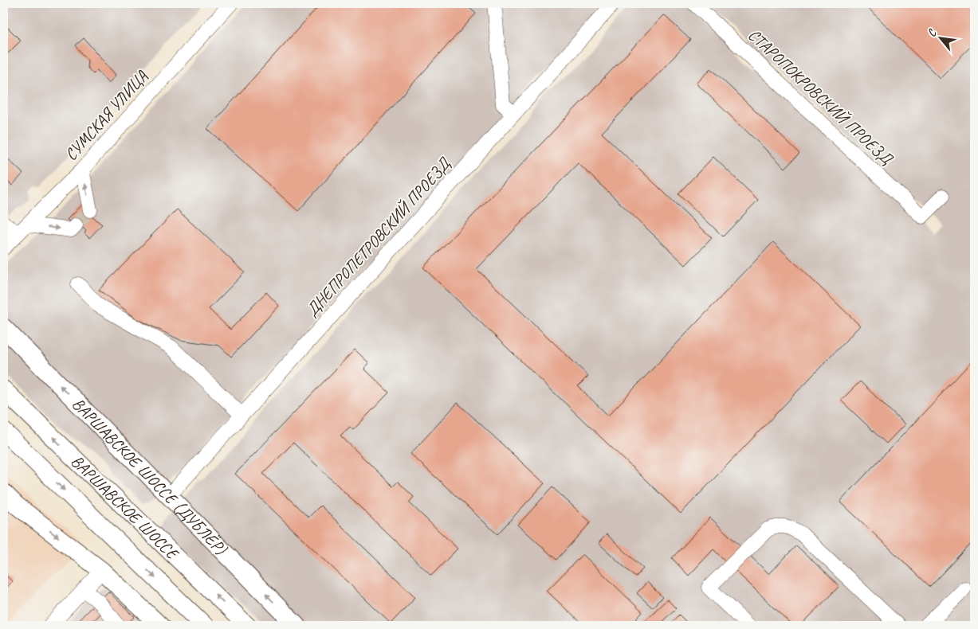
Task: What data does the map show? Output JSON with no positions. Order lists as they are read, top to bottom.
{
  "streets": {
    "main road": ["ВАРШАВСКОЕ ШОССЕ (ДУБЛЁР)", "ВАРШАВСКОЕ ШОССЕ"],
    "street": ["СТАРОПОКРОВСКИЙ ПРОЕЗД", "СУМСКАЯ УЛИЦА", "ДНЕПРОПЕТРОВСКИЙ ПРОЕЗД"]
  },
  "crossings": [
    ["ДНЕПРОПЕТРОВСКИЙ ПРОЕЗД", "ВАРШАВСКОЕ ШОССЕ (ДУБЛЁР)"]
  ],
  "north": "top left"
}
